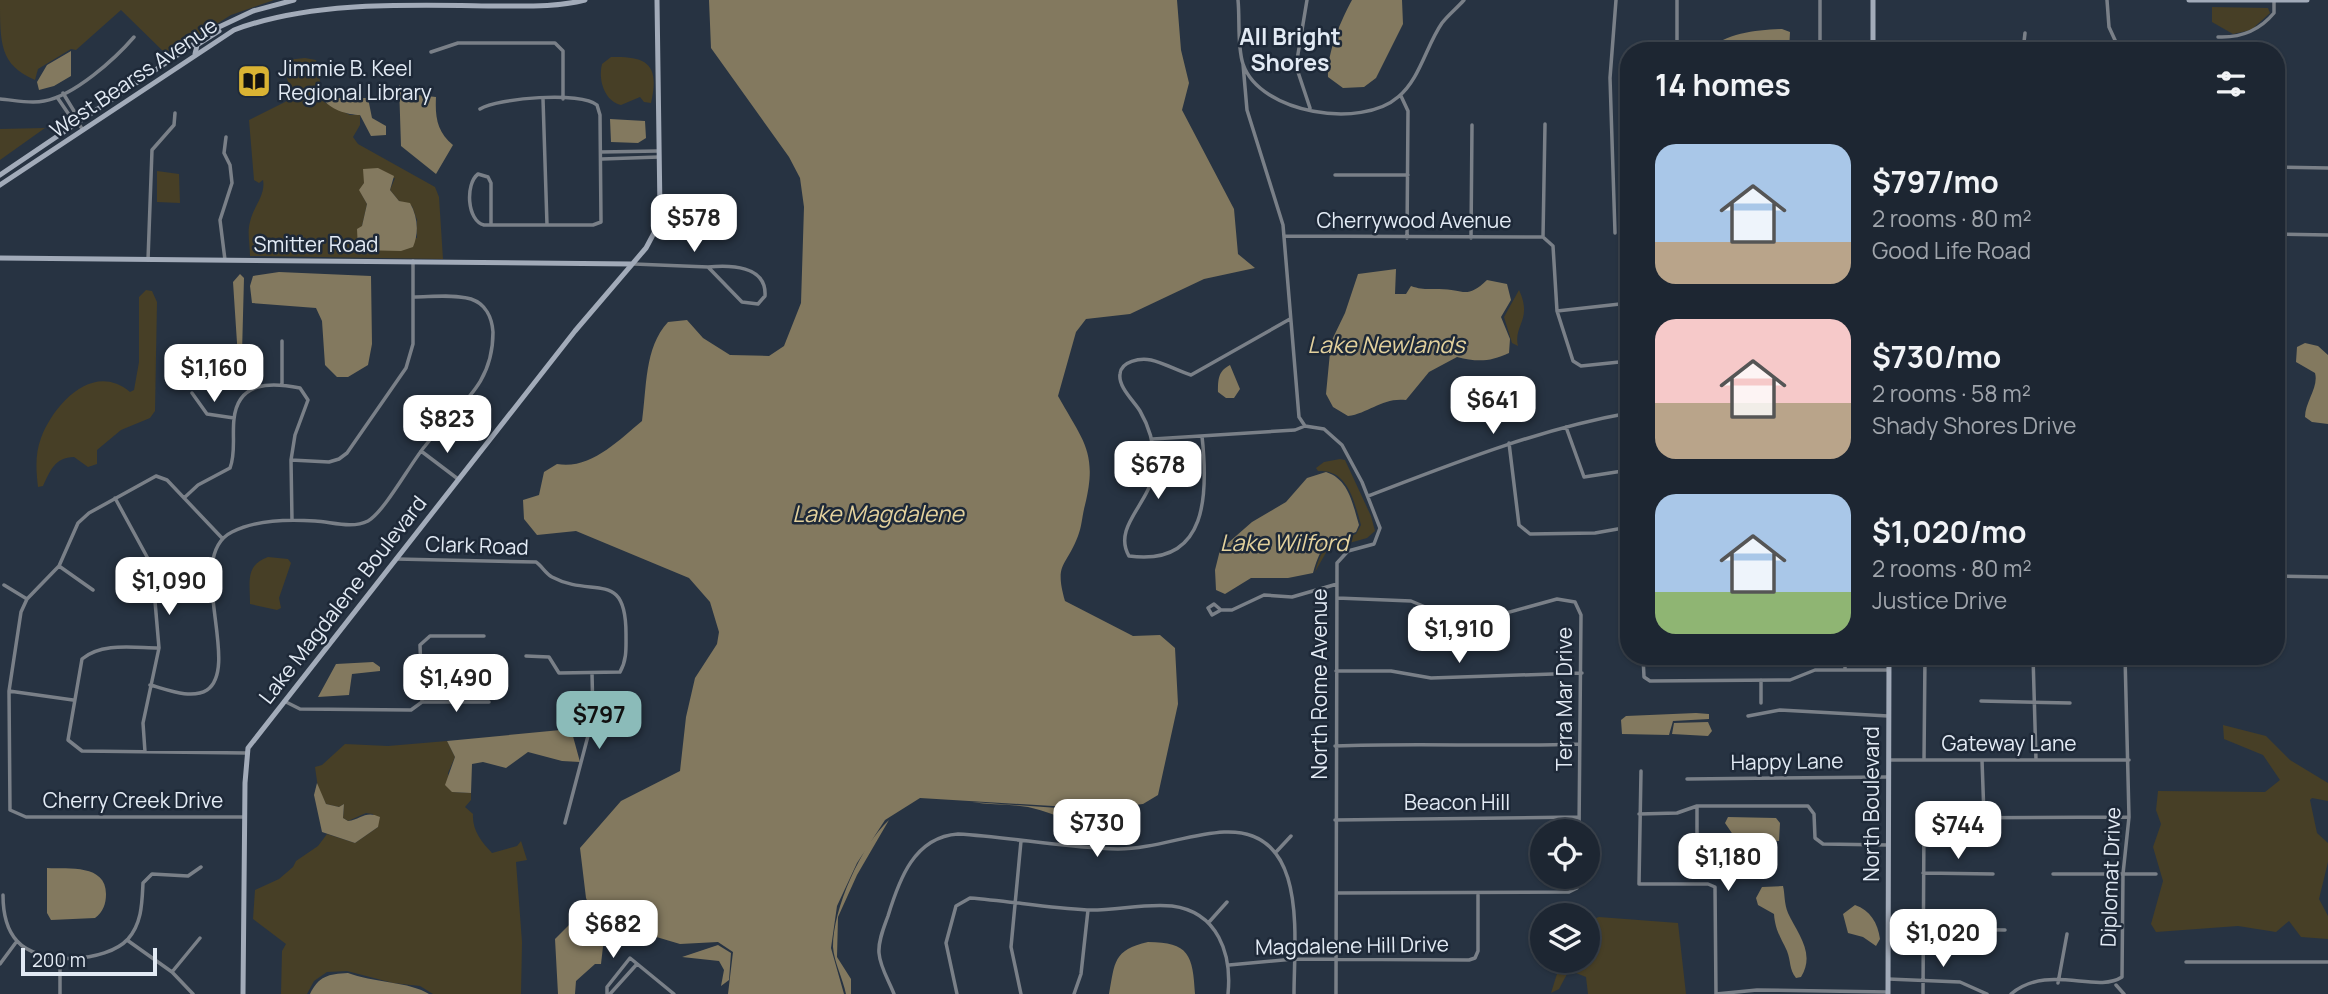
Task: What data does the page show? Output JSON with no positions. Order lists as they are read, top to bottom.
{
  "streets": {
    "street": [
      "West Bearss Avenue",
      "Cherrywood Avenue",
      "Smitter Road",
      "Clark Road",
      "Lake Magdalene Boulevard",
      "North Rome Avenue",
      "Terra Mar Drive",
      "Gateway Lane",
      "Happy Lane",
      "Cherry Creek Drive",
      "Beacon Hill",
      "North Boulevard",
      "Diplomat Drive",
      "Magdalene Hill Drive"
    ]
  },
  "crossings": [
    ["Smitter Road", "Lake Magdalene Boulevard"],
    ["Clark Road", "Lake Magdalene Boulevard"],
    ["North Rome Avenue", "Terra Mar Drive"],
    ["North Rome Avenue", "Beacon Hill"],
    ["North Rome Avenue", "Magdalene Hill Drive"],
    ["Terra Mar Drive", "Beacon Hill"],
    ["Gateway Lane", "North Boulevard"],
    ["Gateway Lane", "Diplomat Drive"],
    ["Happy Lane", "North Boulevard"]
  ],
  "districts": ["All Bright Shores"],
  "water": ["Lake Newlands", "Lake Magdalene", "Lake Wilford"],
  "places": {
    "library": ["Jimmie B. Keel Regional Library"]
  },
  "scale_bar": "200 m",
  "page": {
    "heading": "14 homes",
    "list": [
      {
        "name": "$797/mo",
        "note": "2 rooms · 80 m² · Good Life Road"
      },
      {
        "name": "$730/mo",
        "note": "2 rooms · 58 m² · Shady Shores Drive"
      },
      {
        "name": "$1,020/mo",
        "note": "2 rooms · 80 m² · Justice Drive"
      }
    ],
    "price": [
      "$578",
      "$1,160",
      "$641",
      "$823",
      "$678",
      "$1,090",
      "$1,910",
      "$1,490",
      "$797",
      "$730",
      "$744",
      "$1,180",
      "$682",
      "$1,020"
    ],
    "scale": "200 m"
  }
}
